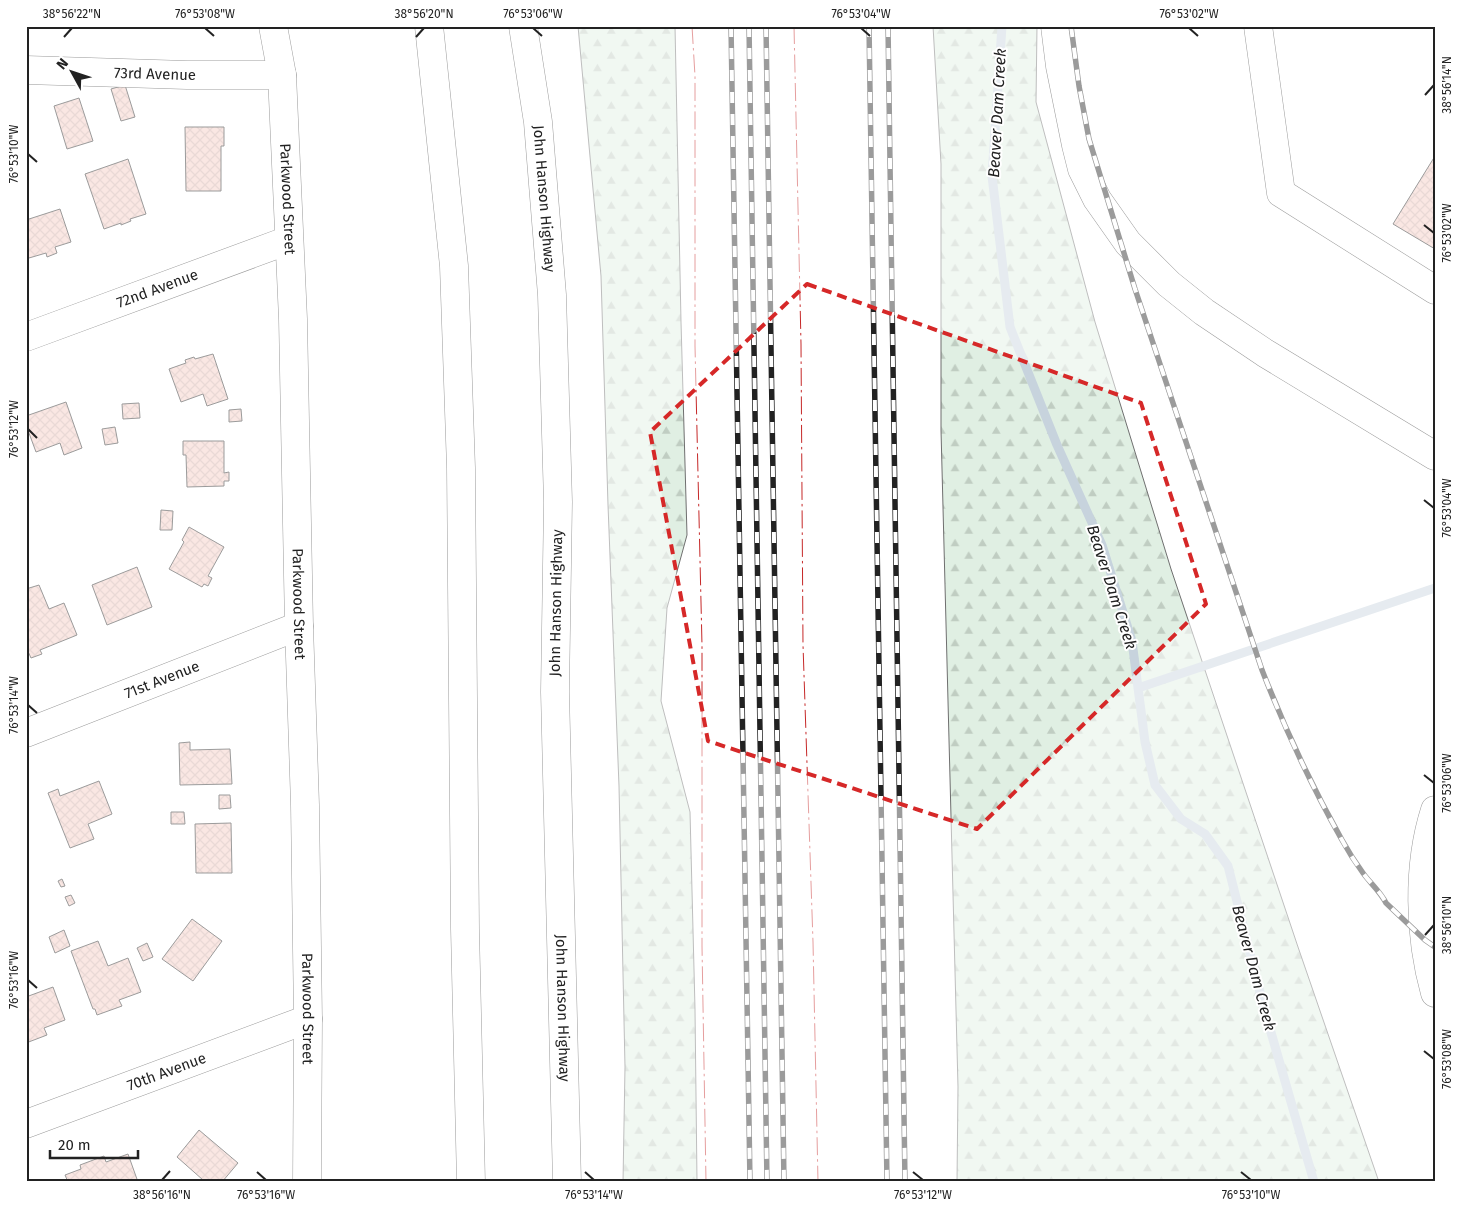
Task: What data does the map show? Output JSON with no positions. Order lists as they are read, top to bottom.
{
  "streets": {
    "main road": [
      "73rd Avenue",
      "Parkwood Street",
      "John Hanson Highway",
      "72nd Avenue",
      "71st Avenue",
      "70th Avenue"
    ]
  },
  "crossings": [
    ["73rd Avenue", "Parkwood Street"],
    ["Parkwood Street", "72nd Avenue"],
    ["Parkwood Street", "71st Avenue"],
    ["Parkwood Street", "70th Avenue"]
  ],
  "water": ["Beaver Dam Creek"],
  "scale_bar": "20 m",
  "north": "top left",
  "coordinates": [
    "38°56'22\"N",
    "76°53'08\"W",
    "38°56'20\"N",
    "76°53'06\"W",
    "76°53'04\"W",
    "76°53'02\"W",
    "38°56'14\"N",
    "76°53'10\"W",
    "76°53'12\"W",
    "76°53'14\"W",
    "38°56'10\"N",
    "76°53'16\"W",
    "38°56'16\"N"
  ]
}
